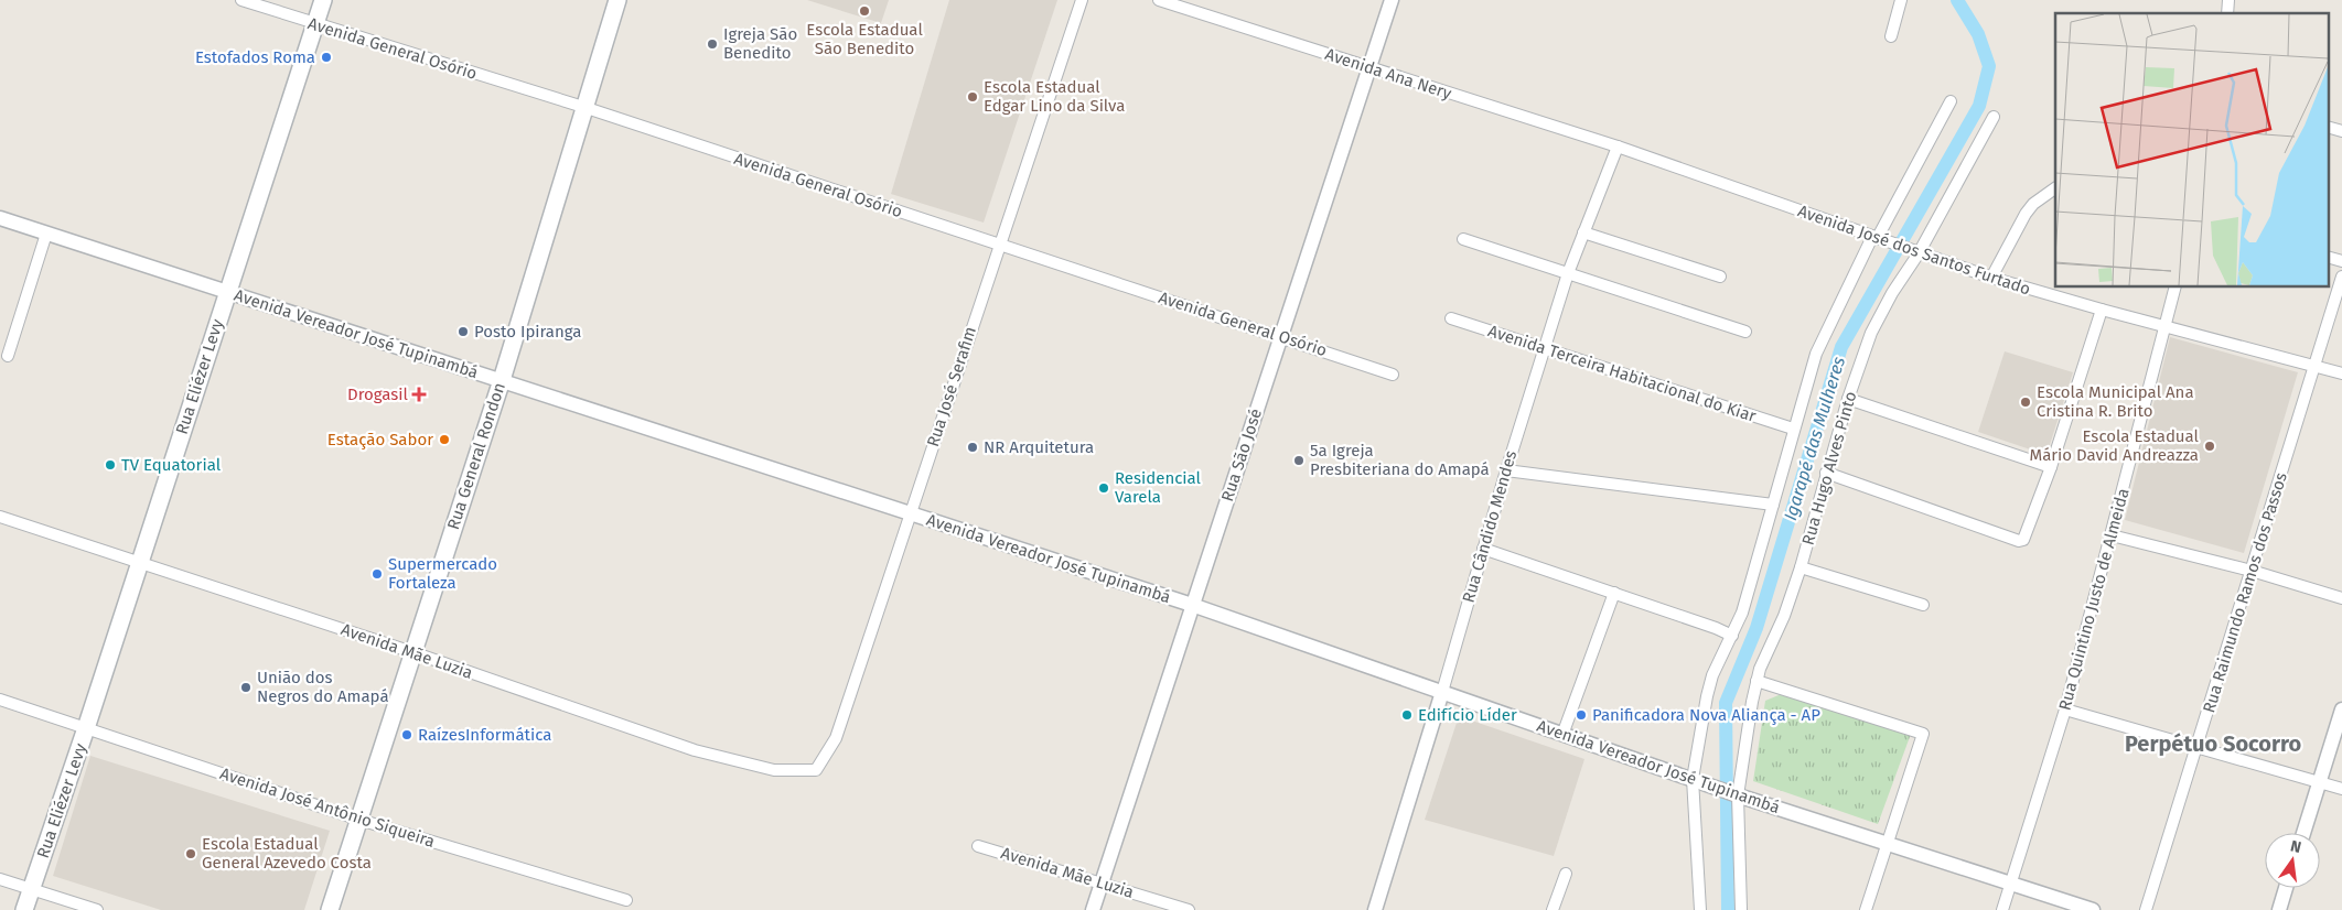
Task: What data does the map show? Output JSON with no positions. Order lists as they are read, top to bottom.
{
  "streets": {
    "main road": ["Rua Eliézer Levy", "Rua General Rondon"],
    "street": [
      "Avenida General Osório",
      "Avenida Ana Nery",
      "Avenida José dos Santos Furtado",
      "Avenida Vereador José Tupinambá",
      "Avenida Terceira Habitacional do Kiar",
      "Rua José Serafim",
      "Rua São José",
      "Rua Hugo Alves Pinto",
      "Rua Cândido Mendes",
      "Rua Raimundo Ramos dos Passos",
      "Rua Quintino Justo de Almeida",
      "Avenida Mãe Luzia",
      "Avenida José Antônio Siqueira"
    ]
  },
  "crossings": [
    ["Avenida General Osório", "Rua Eliézer Levy"],
    ["Avenida General Osório", "Rua José Serafim"],
    ["Avenida General Osório", "Rua São José"],
    ["Avenida General Osório", "Rua General Rondon"],
    ["Avenida Ana Nery", "Avenida José dos Santos Furtado"],
    ["Avenida Ana Nery", "Rua São José"],
    ["Avenida Ana Nery", "Rua Cândido Mendes"],
    ["Avenida José dos Santos Furtado", "Rua Hugo Alves Pinto"],
    ["Avenida José dos Santos Furtado", "Rua Cândido Mendes"],
    ["Avenida José dos Santos Furtado", "Rua Raimundo Ramos dos Passos"],
    ["Avenida José dos Santos Furtado", "Rua Quintino Justo de Almeida"],
    ["Avenida Vereador José Tupinambá", "Rua Eliézer Levy"],
    ["Avenida Vereador José Tupinambá", "Rua José Serafim"],
    ["Avenida Vereador José Tupinambá", "Rua São José"],
    ["Avenida Vereador José Tupinambá", "Rua General Rondon"],
    ["Avenida Vereador José Tupinambá", "Rua Hugo Alves Pinto"],
    ["Avenida Vereador José Tupinambá", "Rua Cândido Mendes"],
    ["Avenida Vereador José Tupinambá", "Rua Quintino Justo de Almeida"],
    ["Avenida Terceira Habitacional do Kiar", "Rua Cândido Mendes"],
    ["Rua Eliézer Levy", "Avenida Mãe Luzia"],
    ["Rua Eliézer Levy", "Avenida José Antônio Siqueira"],
    ["Rua José Serafim", "Avenida Mãe Luzia"],
    ["Rua São José", "Avenida Mãe Luzia"],
    ["Rua General Rondon", "Avenida Mãe Luzia"],
    ["Rua General Rondon", "Avenida José Antônio Siqueira"]
  ],
  "districts": ["Perpétuo Socorro"],
  "water": ["Igarapé das Mulheres"],
  "places": {
    "other": [
      "Escola Estadual São Benedito",
      "Igreja São Benedito",
      "Estofados Roma",
      "Escola Estadual Edgar Lino da Silva",
      "Posto Ipiranga",
      "Escola Municipal Ana Cristina R. Brito",
      "Estação Sabor",
      "Escola Estadual Mário David Andreazza",
      "NR Arquitetura",
      "5a Igreja Presbiteriana do Amapá",
      "TV Equatorial",
      "Residencial Varela",
      "Supermercado Fortaleza",
      "União dos Negros do Amapá",
      "Edifício Líder",
      "Panificadora Nova Aliança - AP",
      "RaízesInformática",
      "Escola Estadual General Azevedo Costa"
    ],
    "health": ["Drogasil"]
  },
  "north": "top"
}
